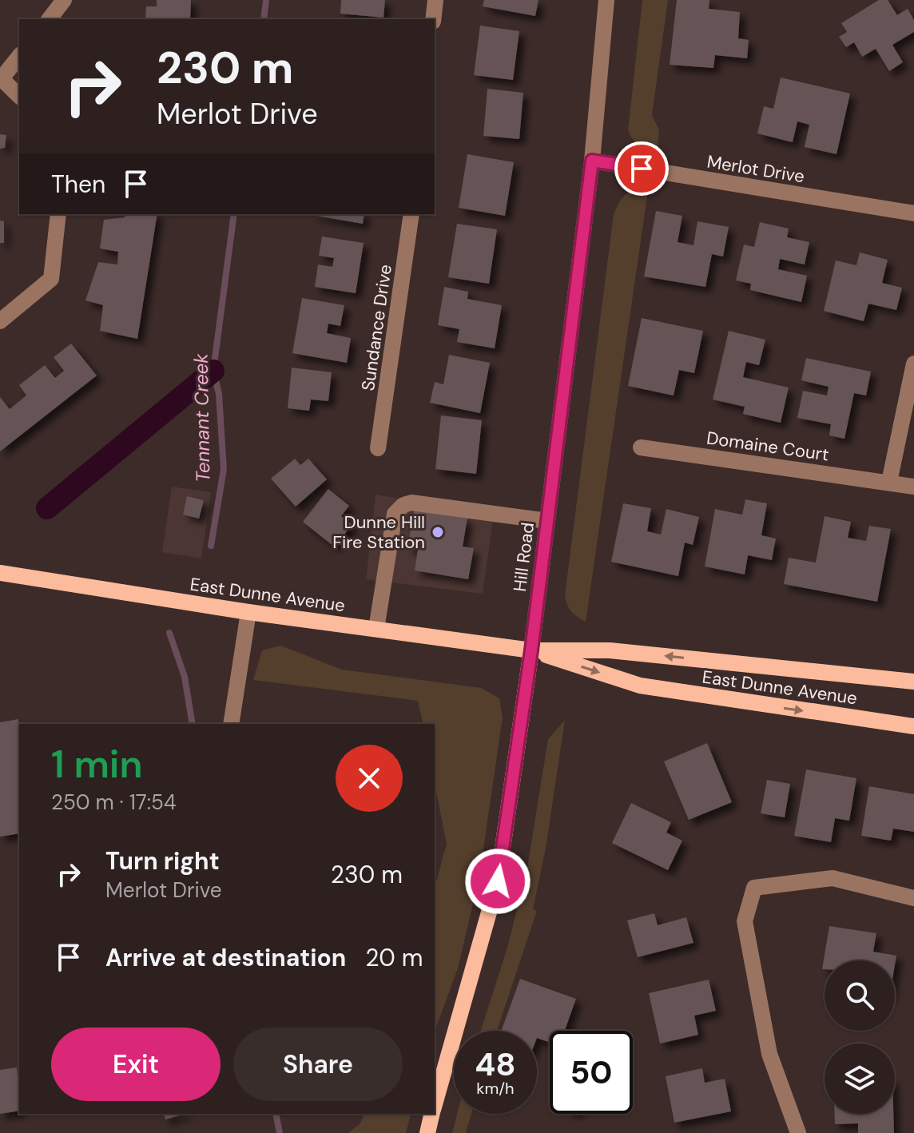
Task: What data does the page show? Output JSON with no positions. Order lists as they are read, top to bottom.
{
  "streets": {
    "main road": ["Hill Road", "East Dunne Avenue"],
    "street": ["Merlot Drive", "Sundance Drive", "Domaine Court"]
  },
  "crossings": [
    ["Merlot Drive", "Hill Road"],
    ["Hill Road", "East Dunne Avenue"]
  ],
  "water": ["Tennant Creek"],
  "places": ["Dunne Hill Fire Station"],
  "page": {
    "turn": ["230 m", "Merlot Drive"],
    "then": "Then",
    "heading": ["1 min", "250 m · 17:54"],
    "list": [
      {
        "name": "Turn right",
        "note": "Merlot Drive",
        "value": "230 m"
      },
      {
        "name": "Arrive at destination",
        "value": "20 m"
      }
    ],
    "buttons": ["Exit", "Share"],
    "speed": "48 km/h",
    "limit": "50"
  }
}
